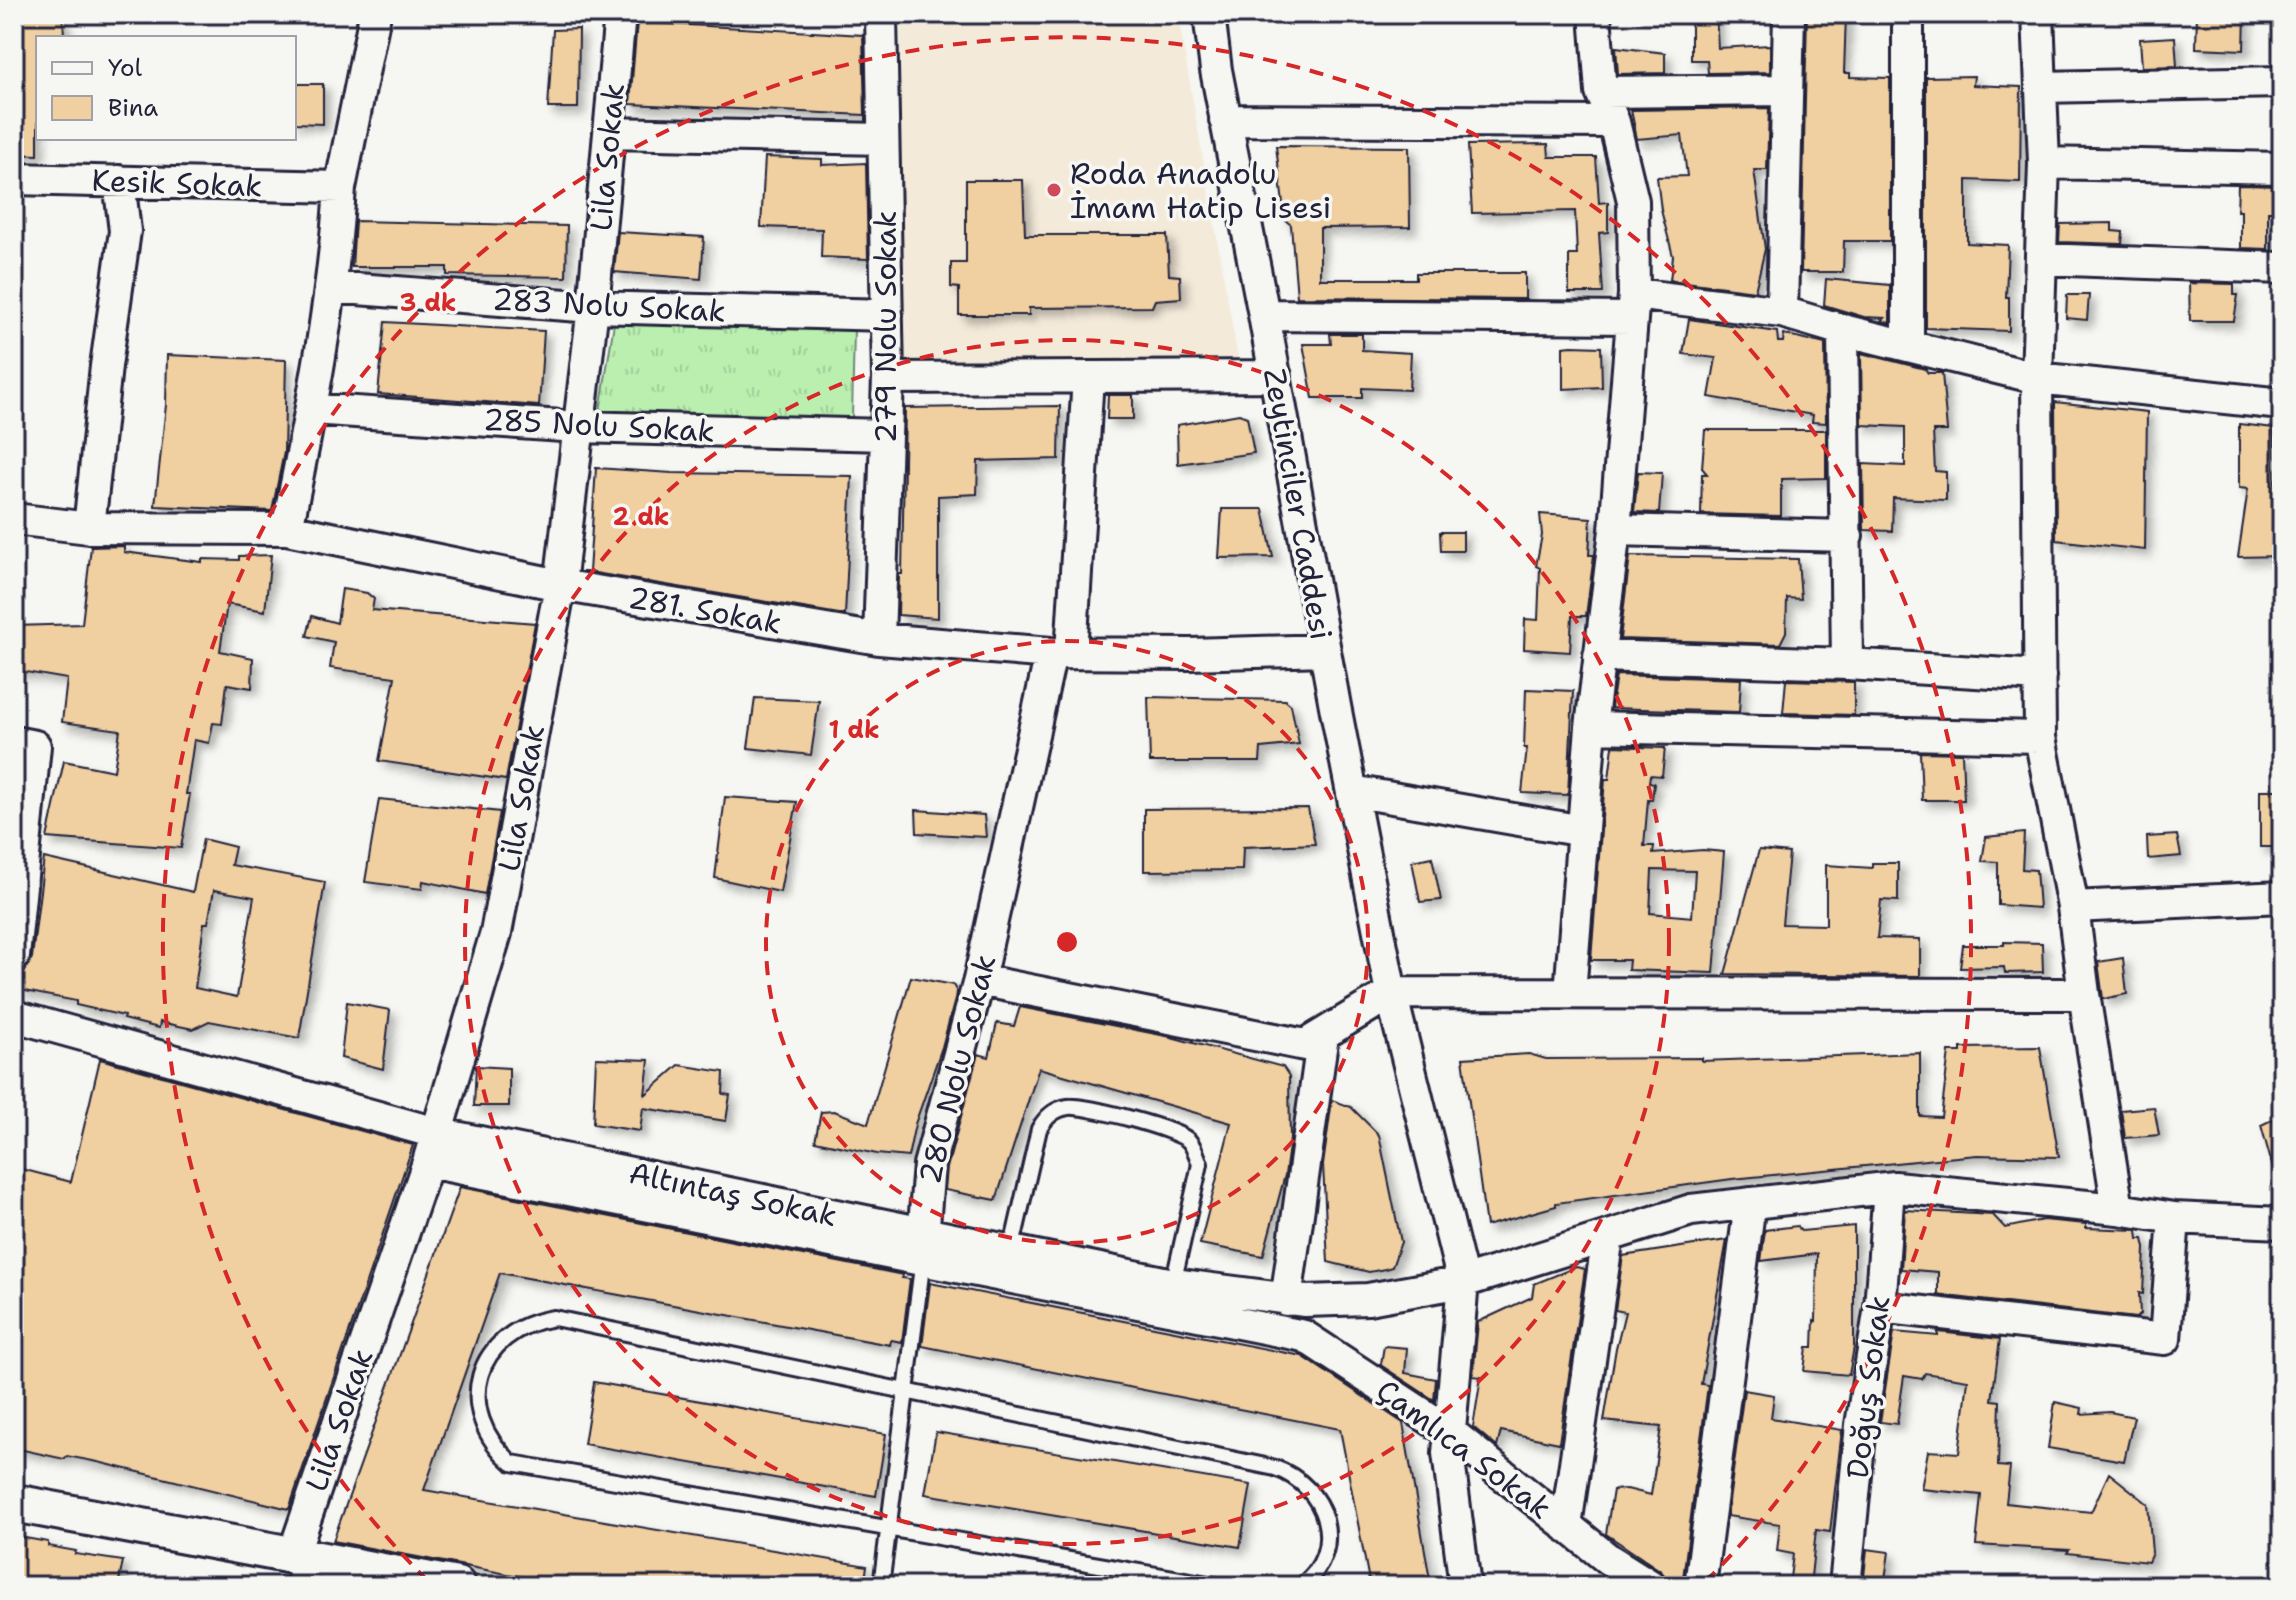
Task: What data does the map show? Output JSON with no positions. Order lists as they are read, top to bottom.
{
  "streets": {
    "street": [
      "Lila Sokak",
      "Kesik Sokak",
      "283 Nolu Sokak",
      "279 Nolu Sokak",
      "285 Nolu Sokak",
      "Zeytinciler Caddesi",
      "281. Sokak",
      "280 Nolu Sokak",
      "Altıntaş Sokak",
      "Doğuş Sokak",
      "Çamlıca Sokak"
    ]
  },
  "crossings": [
    ["Lila Sokak", "283 Nolu Sokak"],
    ["Lila Sokak", "285 Nolu Sokak"],
    ["Lila Sokak", "281. Sokak"],
    ["Lila Sokak", "Altıntaş Sokak"],
    ["283 Nolu Sokak", "279 Nolu Sokak"],
    ["279 Nolu Sokak", "285 Nolu Sokak"],
    ["279 Nolu Sokak", "281. Sokak"],
    ["Zeytinciler Caddesi", "281. Sokak"],
    ["Zeytinciler Caddesi", "Altıntaş Sokak"],
    ["Zeytinciler Caddesi", "Çamlıca Sokak"],
    ["281. Sokak", "280 Nolu Sokak"],
    ["280 Nolu Sokak", "Altıntaş Sokak"],
    ["Altıntaş Sokak", "Doğuş Sokak"],
    ["Altıntaş Sokak", "Çamlıca Sokak"]
  ],
  "places": ["Roda Anadolu İmam Hatip Lisesi"],
  "legend": ["Yol", "Bina"],
  "rings": ["3 dk", "2 dk", "1 dk"]
}
